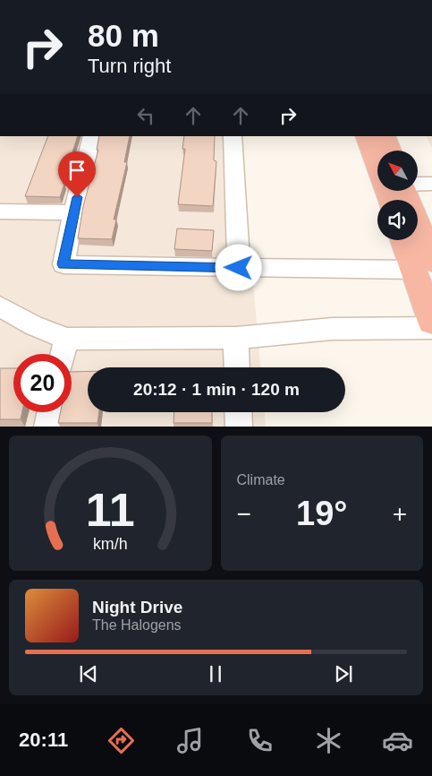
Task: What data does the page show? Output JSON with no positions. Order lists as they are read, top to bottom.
{
  "north": "top left",
  "page": {
    "turn": ["80 m", "Turn right"],
    "limit": "20",
    "trip": "20:12 · 1 min · 120 m",
    "tile": "Climate",
    "heat": ["−", "19°", "+"],
    "song": ["Night Drive", "The Halogens"],
    "tabs": "20:11",
    "gauge": ["11", "km/h"]
  }
}
